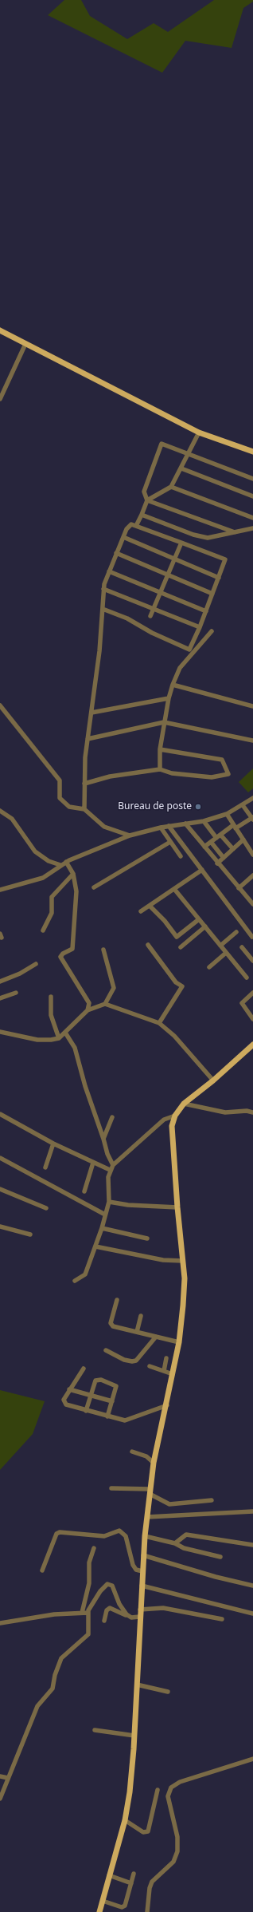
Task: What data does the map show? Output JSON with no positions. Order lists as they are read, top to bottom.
{
  "places": ["Bureau de poste"]
}
